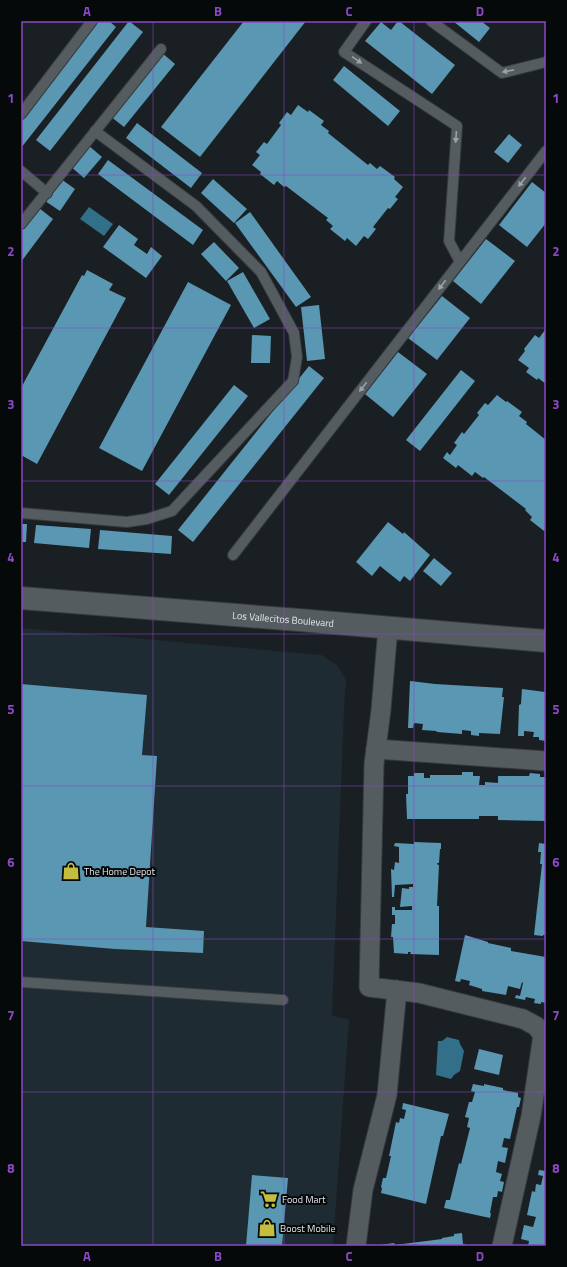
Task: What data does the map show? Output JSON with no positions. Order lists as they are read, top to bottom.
{
  "streets": {
    "street": ["Los Vallecitos Boulevard"]
  },
  "places": {
    "shop": ["The Home Depot", "Boost Mobile"],
    "supermarket": ["Food Mart"]
  },
  "grid": {
    "columns": [
      "A",
      "B",
      "C",
      "D"
    ],
    "rows": [
      "1",
      "2",
      "3",
      "4",
      "5",
      "6",
      "7",
      "8"
    ]
  }
}
